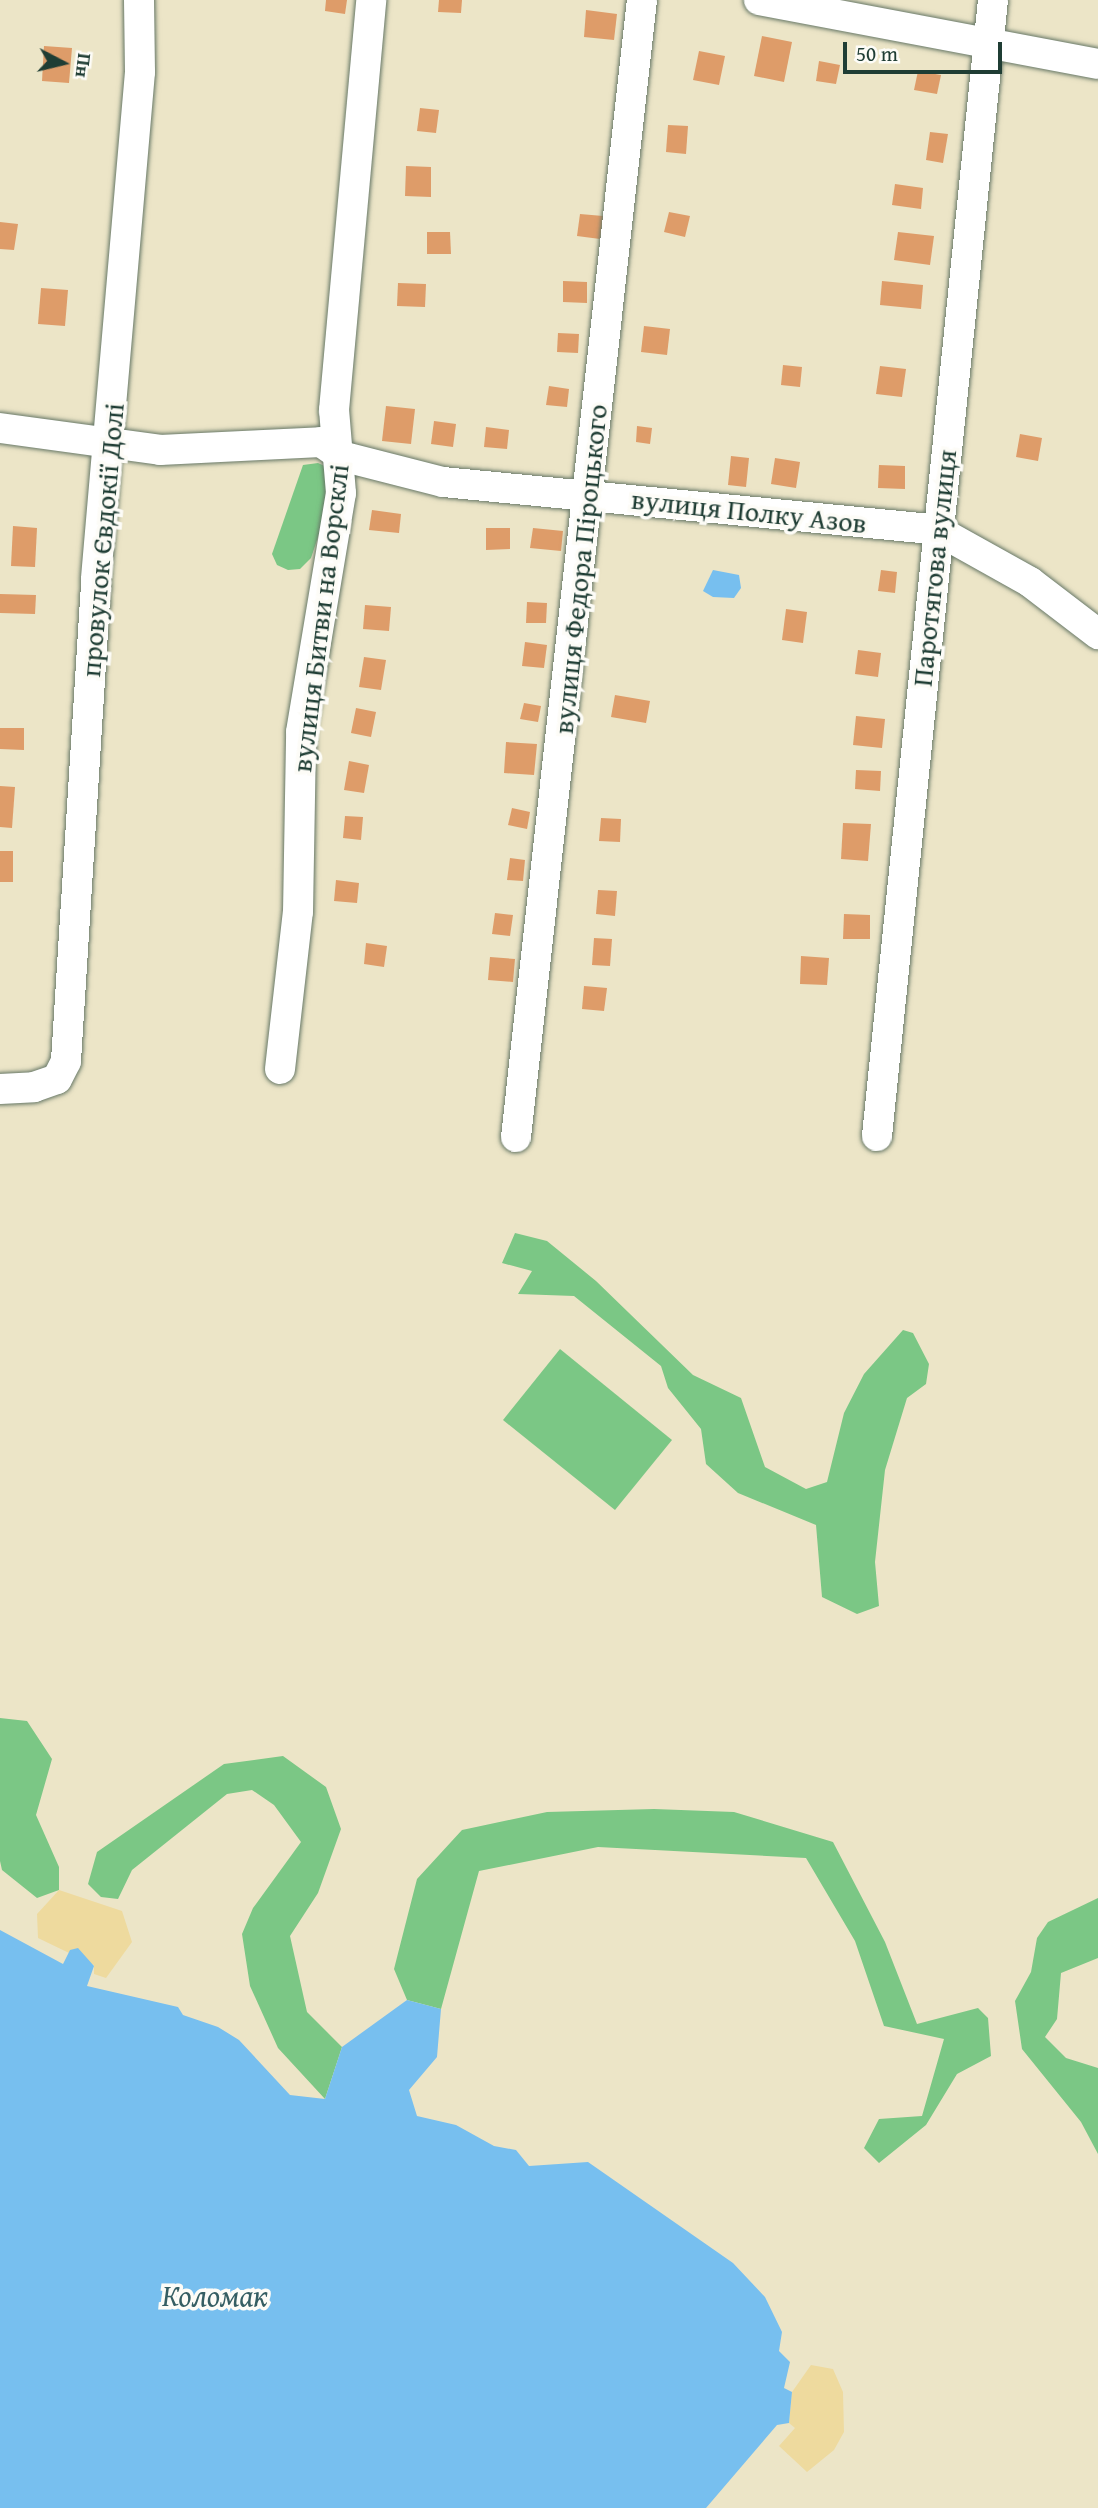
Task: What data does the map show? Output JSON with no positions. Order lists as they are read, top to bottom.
{
  "streets": {
    "street": [
      "вулиця Полку Азов",
      "провулок Євдокії Долі",
      "Паротягова вулиця",
      "вулиця Федора Піроцького",
      "вулиця Битви на Ворсклі"
    ]
  },
  "crossings": [
    ["вулиця Полку Азов", "провулок Євдокії Долі"],
    ["вулиця Полку Азов", "Паротягова вулиця"],
    ["вулиця Полку Азов", "вулиця Федора Піроцького"],
    ["вулиця Полку Азов", "вулиця Битви на Ворсклі"]
  ],
  "water": ["Коломак"],
  "scale_bar": "50 m",
  "north": "right"
}
